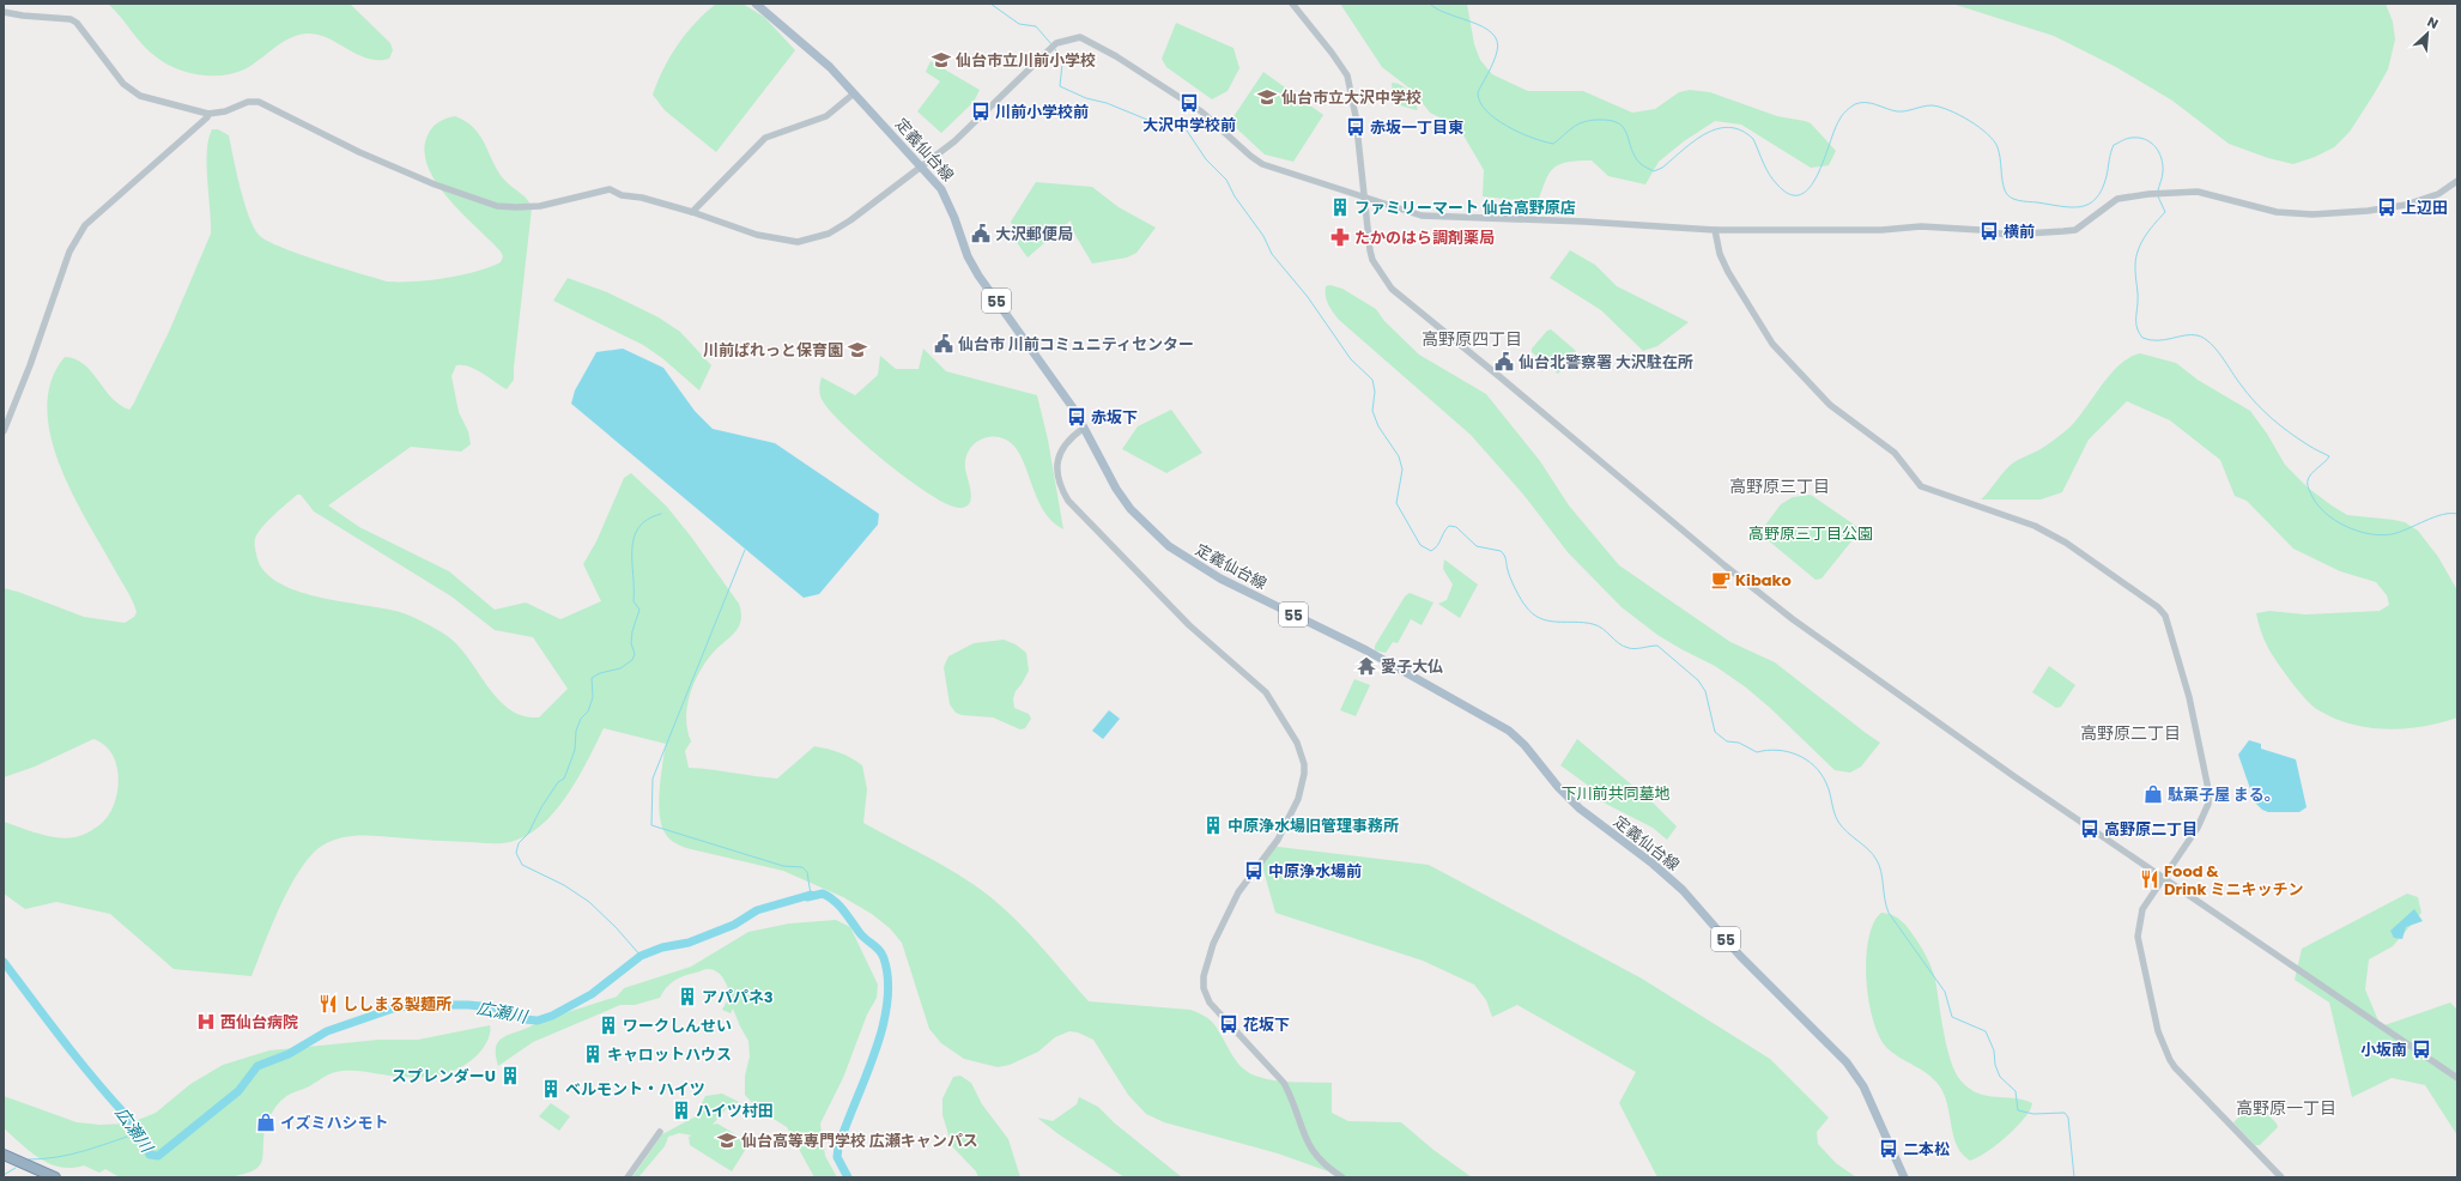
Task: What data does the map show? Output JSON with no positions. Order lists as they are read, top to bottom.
{
  "streets": {
    "main road": ["定義仙台線", "55"]
  },
  "districts": [
    "高野原四丁目",
    "高野原三丁目",
    "高野原二丁目",
    "高野原一丁目"
  ],
  "water": ["広瀬川"],
  "parks": ["高野原三丁目公園", "下川前共同墓地"],
  "places": {
    "school or university": [
      "仙台市立川前小学校",
      "仙台市立大沢中学校",
      "川前ぱれっと保育園",
      "仙台高等専門学校 広瀬キャンパス"
    ],
    "bus stop": [
      "大沢中学校前",
      "川前小学校前",
      "赤坂一丁目東",
      "上辺田",
      "横前",
      "赤坂下",
      "高野原二丁目",
      "中原浄水場前",
      "花坂下",
      "小坂南",
      "二本松"
    ],
    "building": [
      "ファミリーマート 仙台高野原店",
      "中原浄水場旧管理事務所",
      "アパパネ3",
      "ワークしんせい",
      "キャロットハウス",
      "スプレンダーU",
      "ベルモント・ハイツ",
      "ハイツ村田"
    ],
    "public building": ["大沢郵便局", "仙台市 川前コミュニティセンター", "仙台北警察署 大沢駐在所"],
    "pharmacy": ["たかのはら調剤薬局"],
    "cafe": ["Kibako"],
    "temple": ["愛子大仏"],
    "shop": ["駄菓子屋 まる。", "イズミハシモト"],
    "restaurant": ["Food & Drink ミニキッチン", "ししまる製麺所"],
    "hospital": ["西仙台病院"]
  },
  "north": "top right"
}
